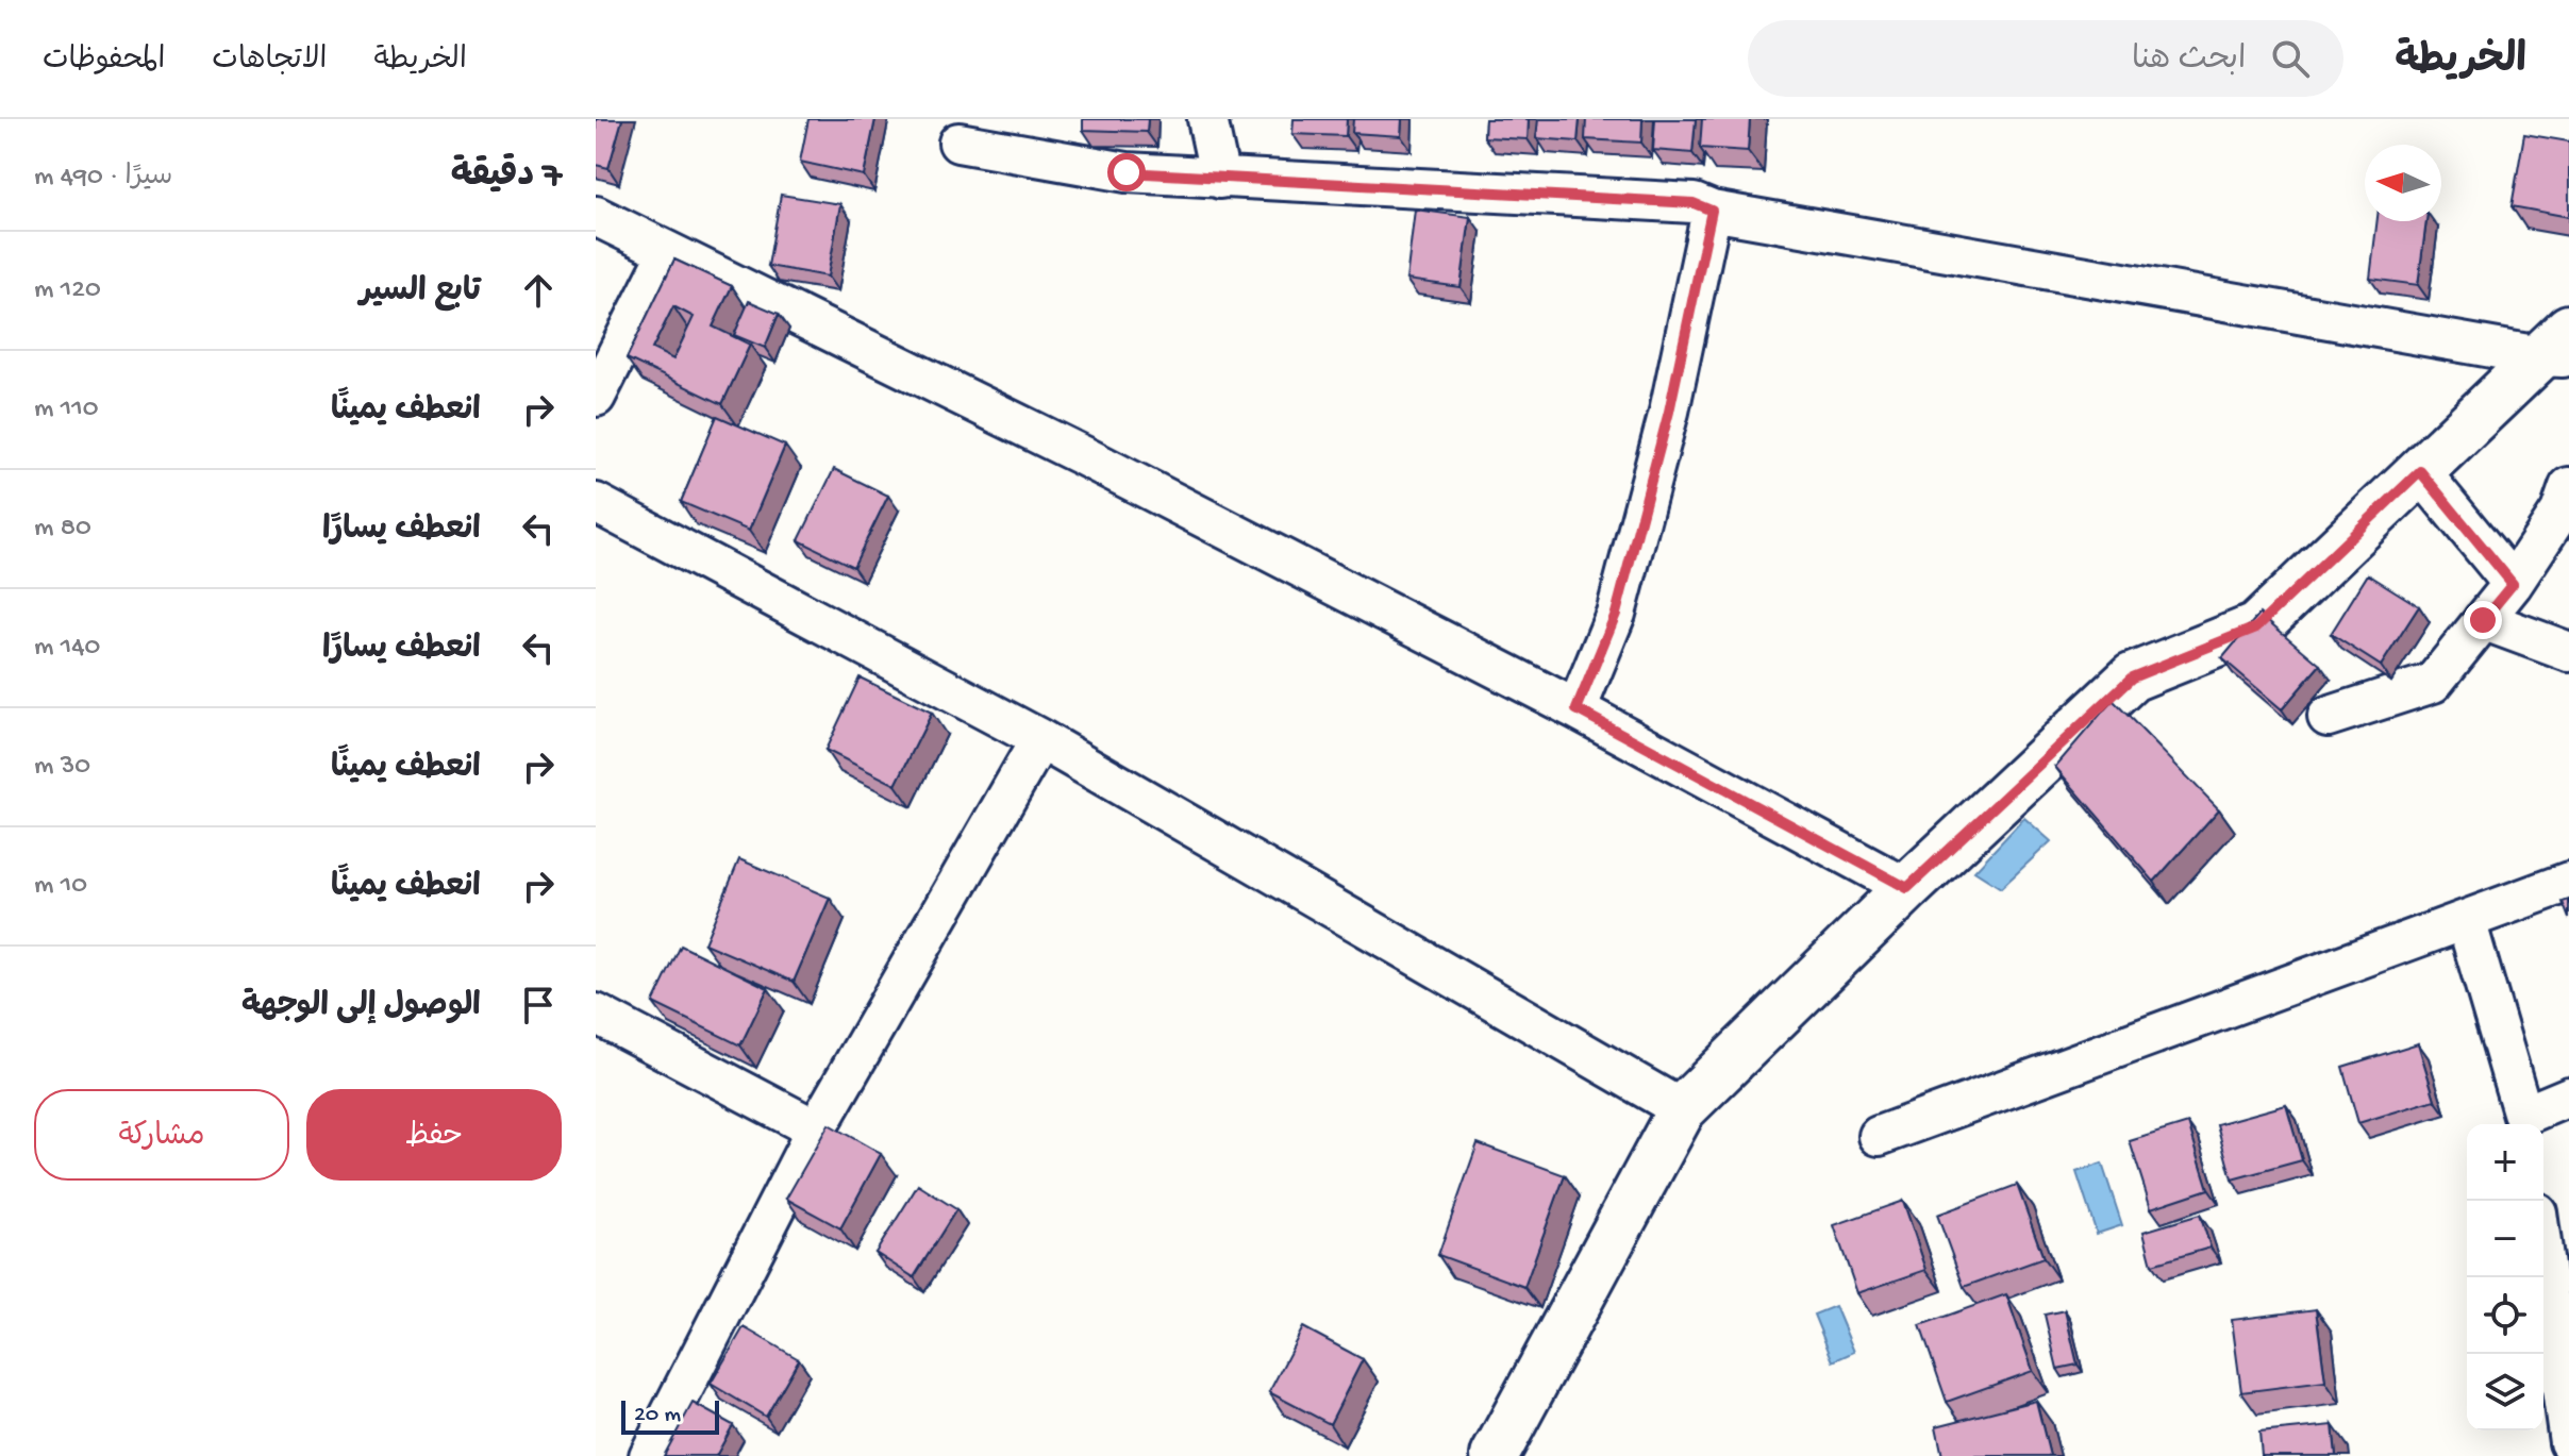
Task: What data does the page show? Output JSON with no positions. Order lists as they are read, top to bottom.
{
  "scale_bar": "20 m",
  "north": "left",
  "page": {
    "header": "الخريطة",
    "search": "ابحث هنا",
    "nav": ["الخريطة", "الاتجاهات", "المحفوظات"],
    "heading": ["7 دقيقة", "سيرًا · 490 m"],
    "list": [
      ["تابع السير", "120 m"],
      ["انعطف يمينًا", "110 m"],
      ["انعطف يسارًا", "80 m"],
      ["انعطف يسارًا", "140 m"],
      ["انعطف يمينًا", "30 m"],
      ["انعطف يمينًا", "10 m"],
      "الوصول إلى الوجهة"
    ],
    "buttons": ["حفظ", "مشاركة"],
    "map_buttons": ["+", "−"],
    "scale": "20 m"
  }
}
